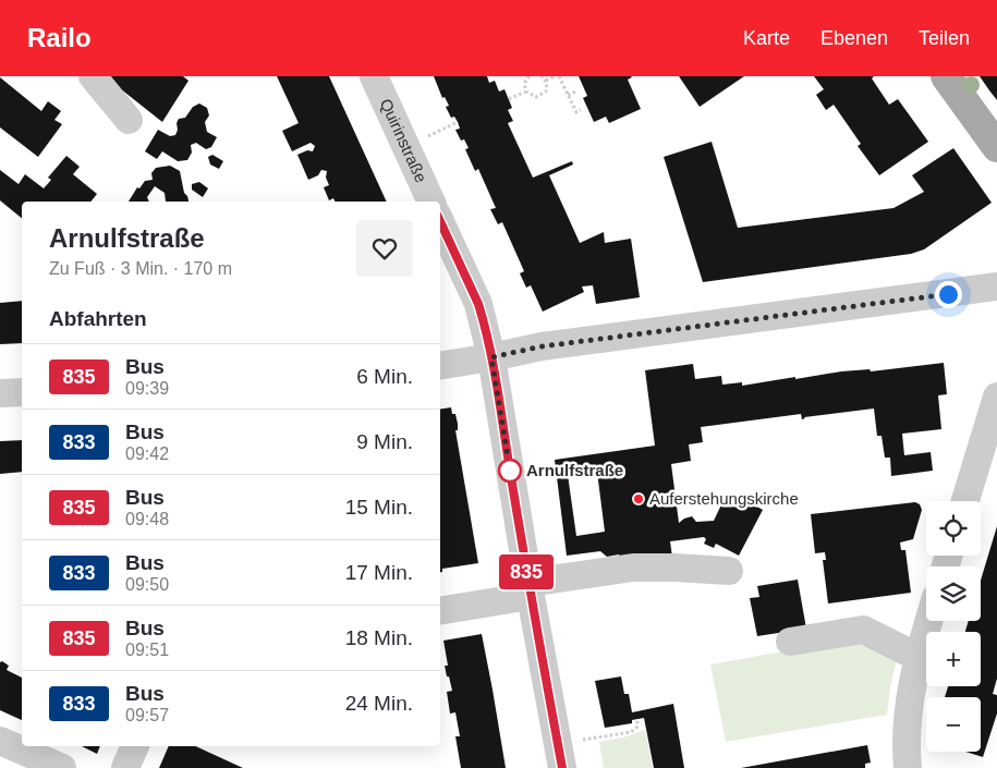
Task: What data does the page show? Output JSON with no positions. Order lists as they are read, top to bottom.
{
  "streets": {
    "street": ["Quirinstraße"]
  },
  "places": ["Arnulfstraße", "Auferstehungskirche"],
  "lines": ["bus line 835"],
  "page": {
    "header": "Railo",
    "nav": ["Karte", "Ebenen", "Teilen"],
    "on_map": "835",
    "heading": [
      ["Arnulfstraße", "Zu Fuß · 3 Min. · 170 m"],
      "Abfahrten"
    ],
    "list": [
      {
        "mark": "835",
        "name": "Bus",
        "note": "09:39",
        "value": "6 Min."
      },
      {
        "mark": "833",
        "name": "Bus",
        "note": "09:42",
        "value": "9 Min."
      },
      {
        "mark": "835",
        "name": "Bus",
        "note": "09:48",
        "value": "15 Min."
      },
      {
        "mark": "833",
        "name": "Bus",
        "note": "09:50",
        "value": "17 Min."
      },
      {
        "mark": "835",
        "name": "Bus",
        "note": "09:51",
        "value": "18 Min."
      },
      {
        "mark": "833",
        "name": "Bus",
        "note": "09:57",
        "value": "24 Min."
      }
    ],
    "map_buttons": ["+", "−"]
  }
}
